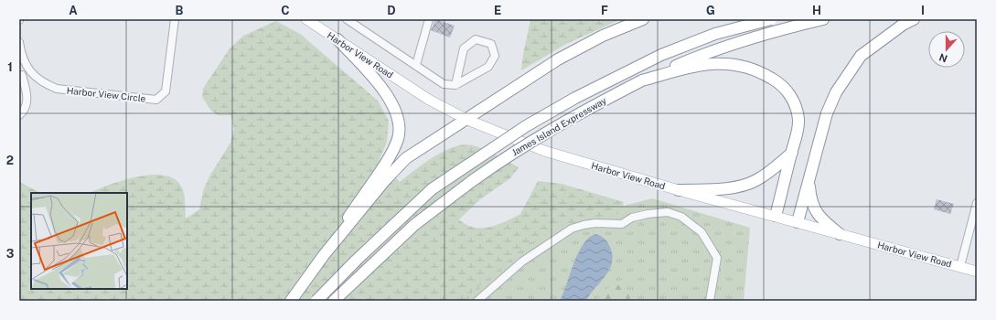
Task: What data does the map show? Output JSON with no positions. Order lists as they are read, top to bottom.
{
  "streets": {
    "highway": ["James Island Expressway"],
    "main road": ["Harbor View Road"],
    "street": ["Harbor View Circle"]
  },
  "north": "bottom",
  "grid": {
    "columns": [
      "A",
      "B",
      "C",
      "D",
      "E",
      "F",
      "G",
      "H",
      "I"
    ],
    "rows": ["1", "2", "3"]
  }
}
